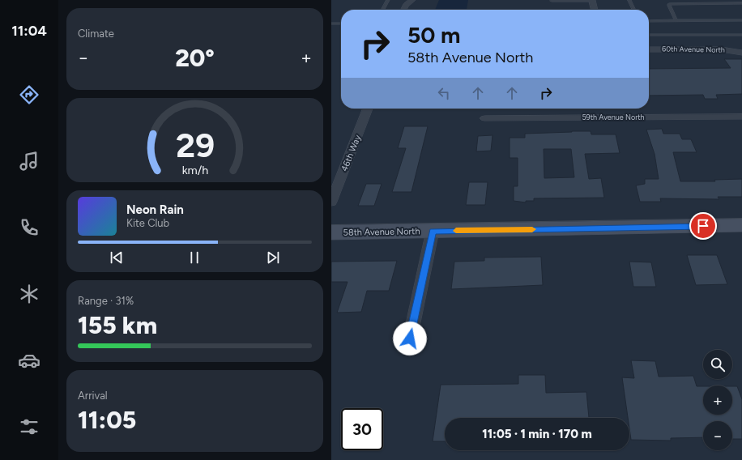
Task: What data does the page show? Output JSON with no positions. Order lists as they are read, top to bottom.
{
  "streets": {
    "street": [
      "60th Avenue North",
      "59th Avenue North",
      "46th Way",
      "58th Avenue North"
    ]
  },
  "page": {
    "tabs": "11:04",
    "tile": [
      "Climate",
      ["Range · 31%", "155 km"],
      ["Arrival", "11:05"]
    ],
    "turn": ["50 m", "58th Avenue North"],
    "heat": ["−", "20°", "+"],
    "song": ["Neon Rain", "Kite Club"],
    "map_buttons": ["+", "−"],
    "limit": "30",
    "trip": "11:05 · 1 min · 170 m",
    "gauge": ["29", "km/h"]
  }
}
